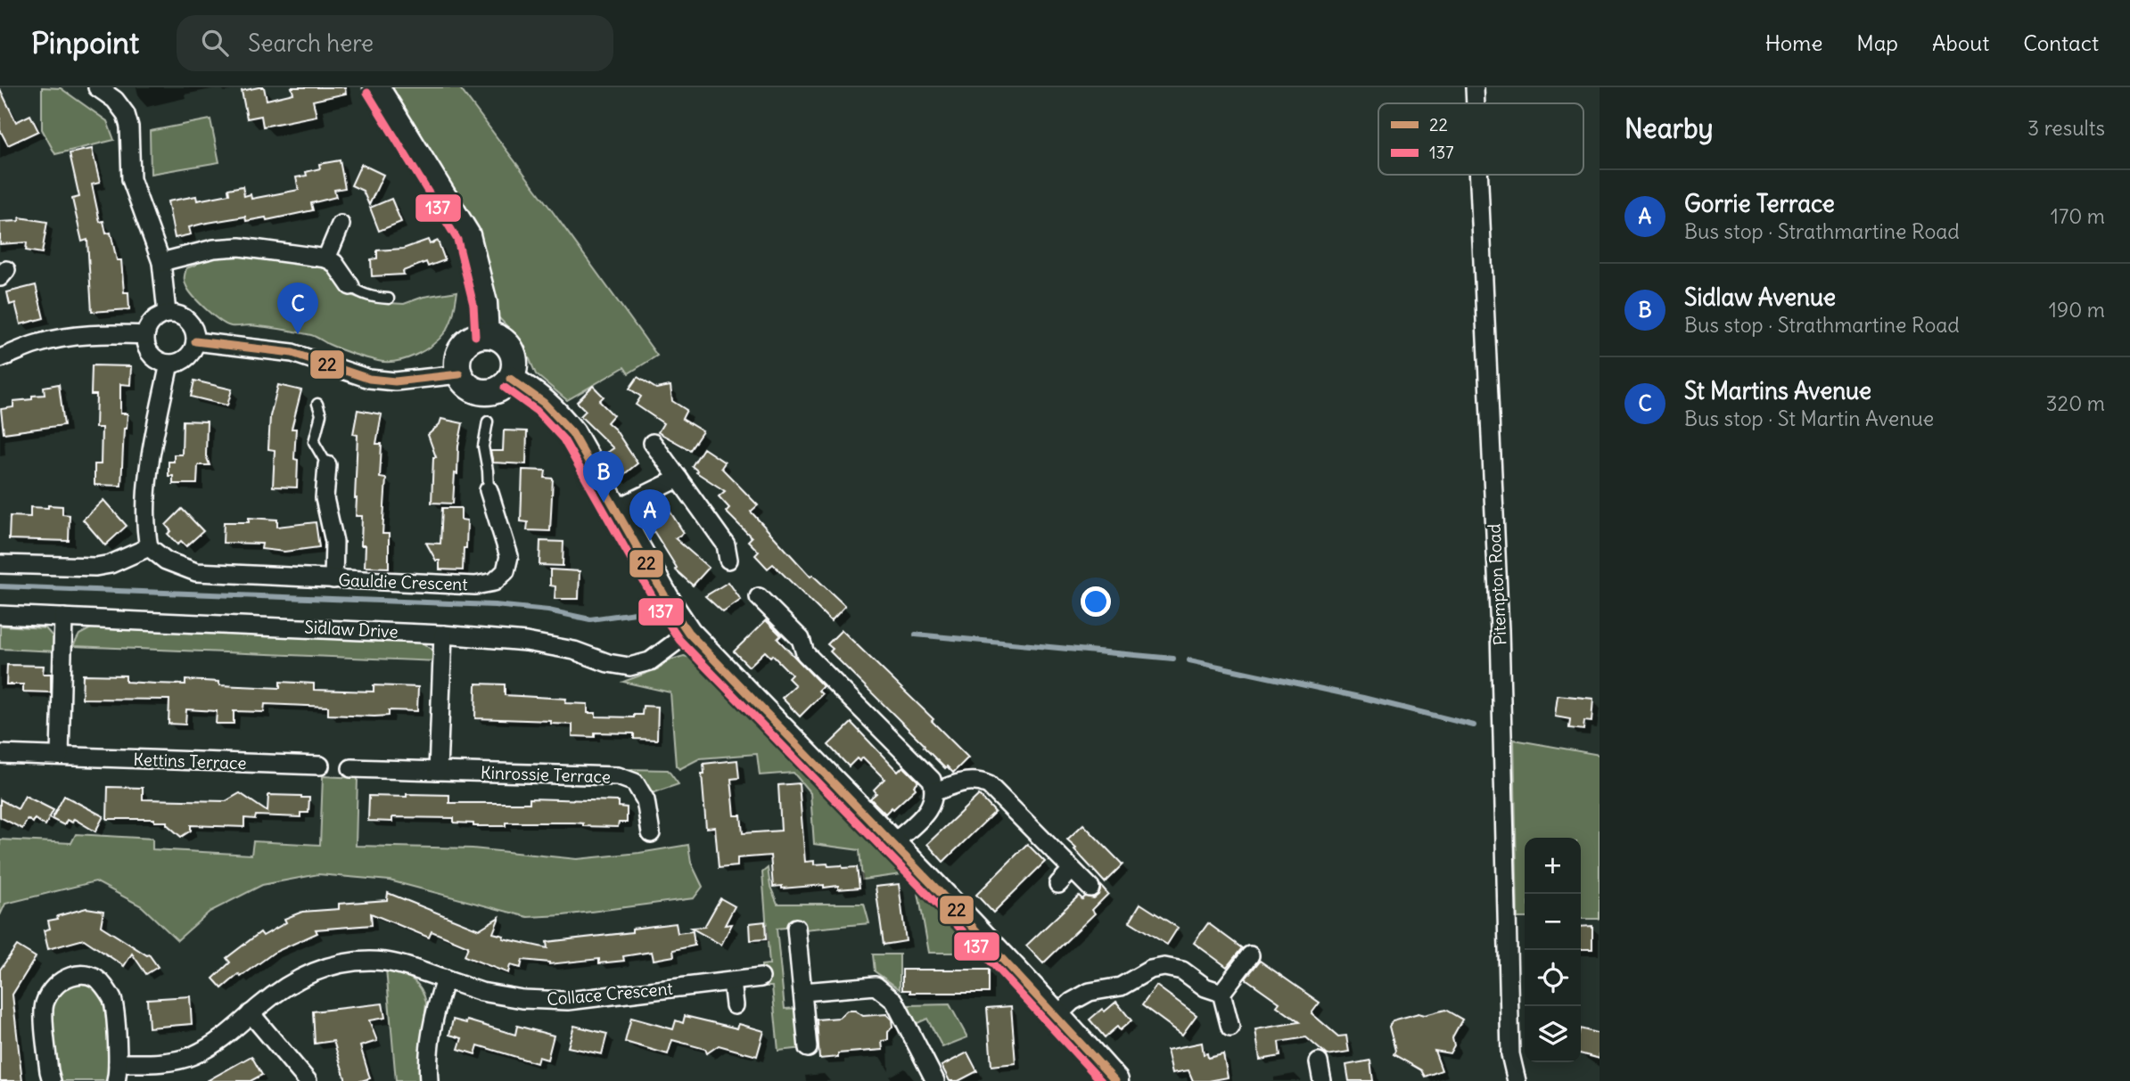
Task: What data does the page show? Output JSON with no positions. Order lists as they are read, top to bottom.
{
  "streets": {
    "street": [
      "Gauldie Crescent",
      "Pitempton Road",
      "Sidlaw Drive",
      "Kettins Terrace",
      "Kinrossie Terrace",
      "Collace Crescent"
    ]
  },
  "lines": ["transit line 137", "transit line 22"],
  "legend": ["22", "137"],
  "page": {
    "header": "Pinpoint",
    "search": "Search here",
    "nav": [
      "Home",
      "Map",
      "About",
      "Contact"
    ],
    "heading": ["Nearby", "3 results"],
    "list": [
      {
        "mark": "A",
        "name": "Gorrie Terrace",
        "note": "Bus stop · Strathmartine Road",
        "value": "170 m"
      },
      {
        "mark": "B",
        "name": "Sidlaw Avenue",
        "note": "Bus stop · Strathmartine Road",
        "value": "190 m"
      },
      {
        "mark": "C",
        "name": "St Martins Avenue",
        "note": "Bus stop · St Martin Avenue",
        "value": "320 m"
      }
    ],
    "pins": ["C", "B", "A"],
    "map_buttons": ["+", "−"]
  }
}
